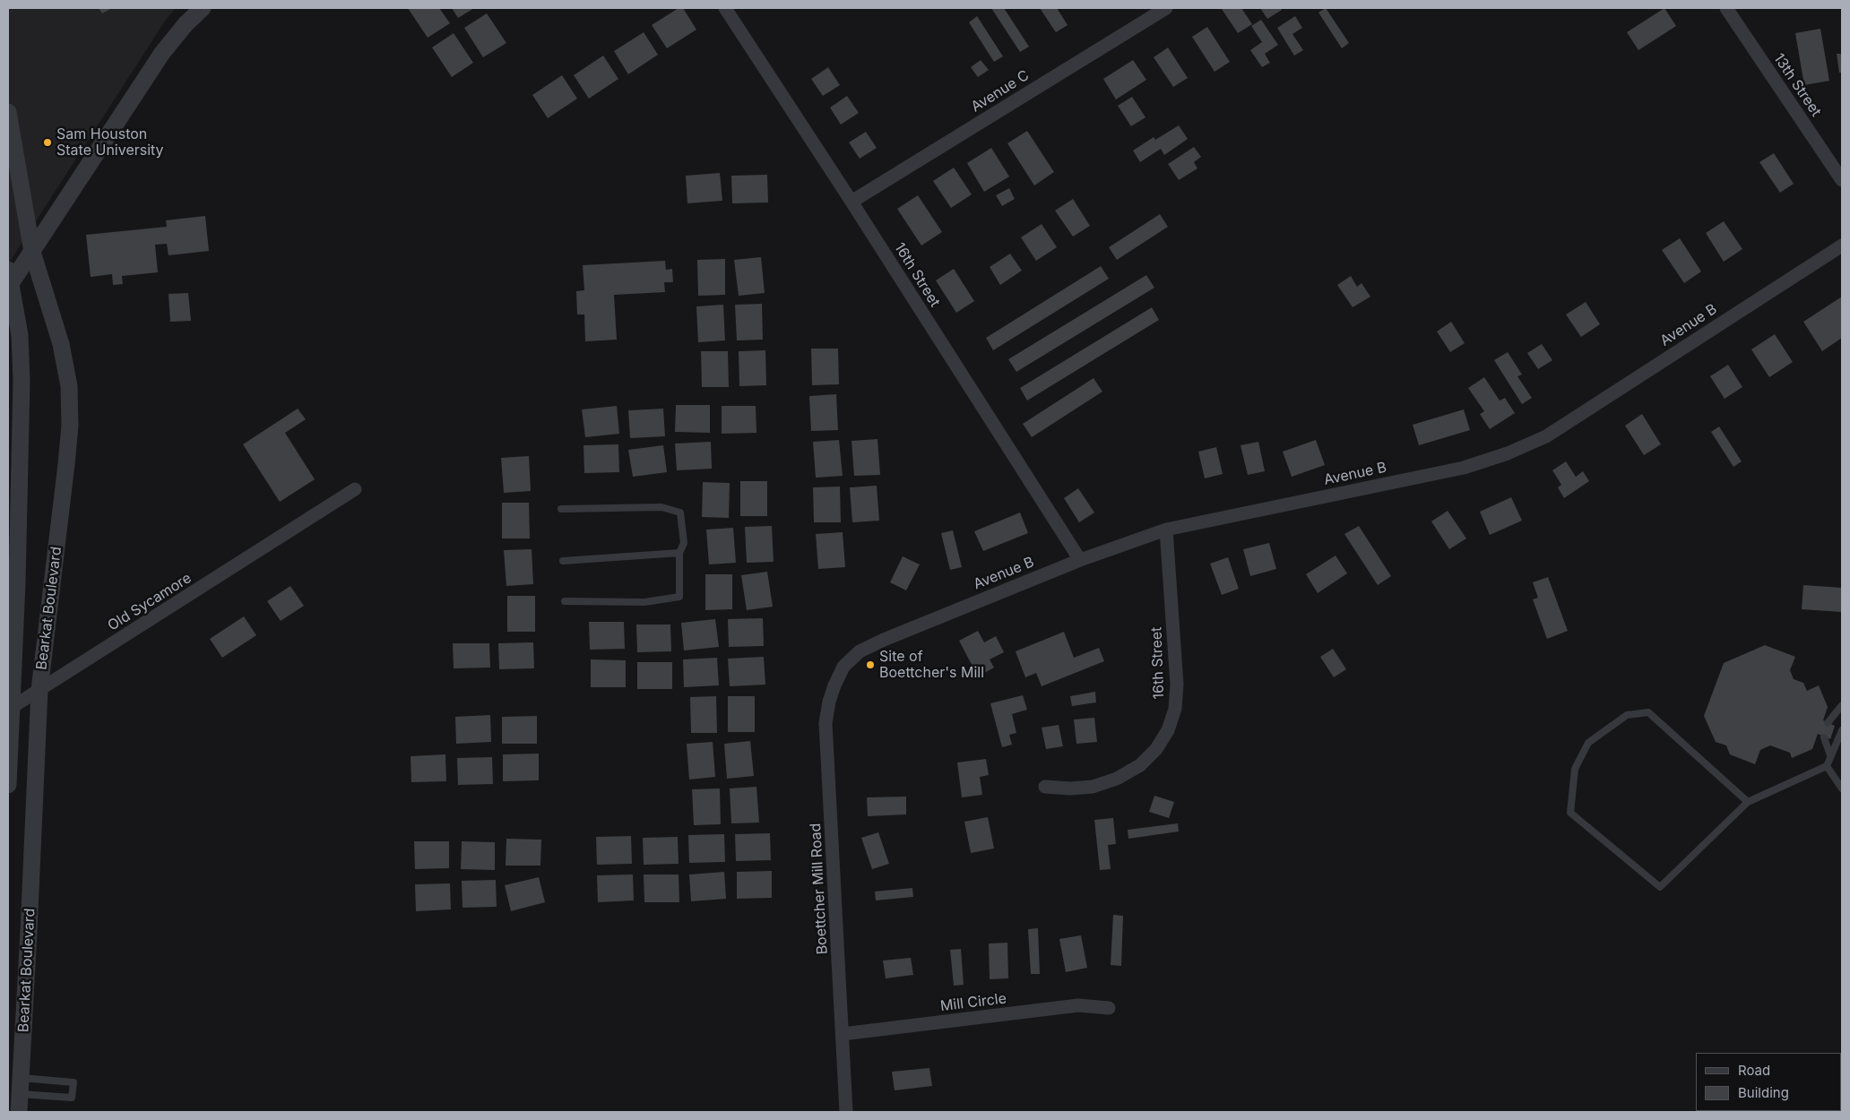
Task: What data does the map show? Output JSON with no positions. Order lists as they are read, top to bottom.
{
  "streets": {
    "street": [
      "13th Street",
      "Avenue C",
      "16th Street",
      "Avenue B",
      "Old Sycamore",
      "Bearkat Boulevard",
      "Boettcher Mill Road",
      "Mill Circle"
    ]
  },
  "crossings": [
    ["Avenue C", "16th Street"],
    ["16th Street", "Avenue B"],
    ["Avenue B", "Boettcher Mill Road"],
    ["Old Sycamore", "Bearkat Boulevard"],
    ["Boettcher Mill Road", "Mill Circle"]
  ],
  "places": ["Sam Houston State University", "Site of Boettcher's Mill"],
  "legend": ["Road", "Building"]
}
